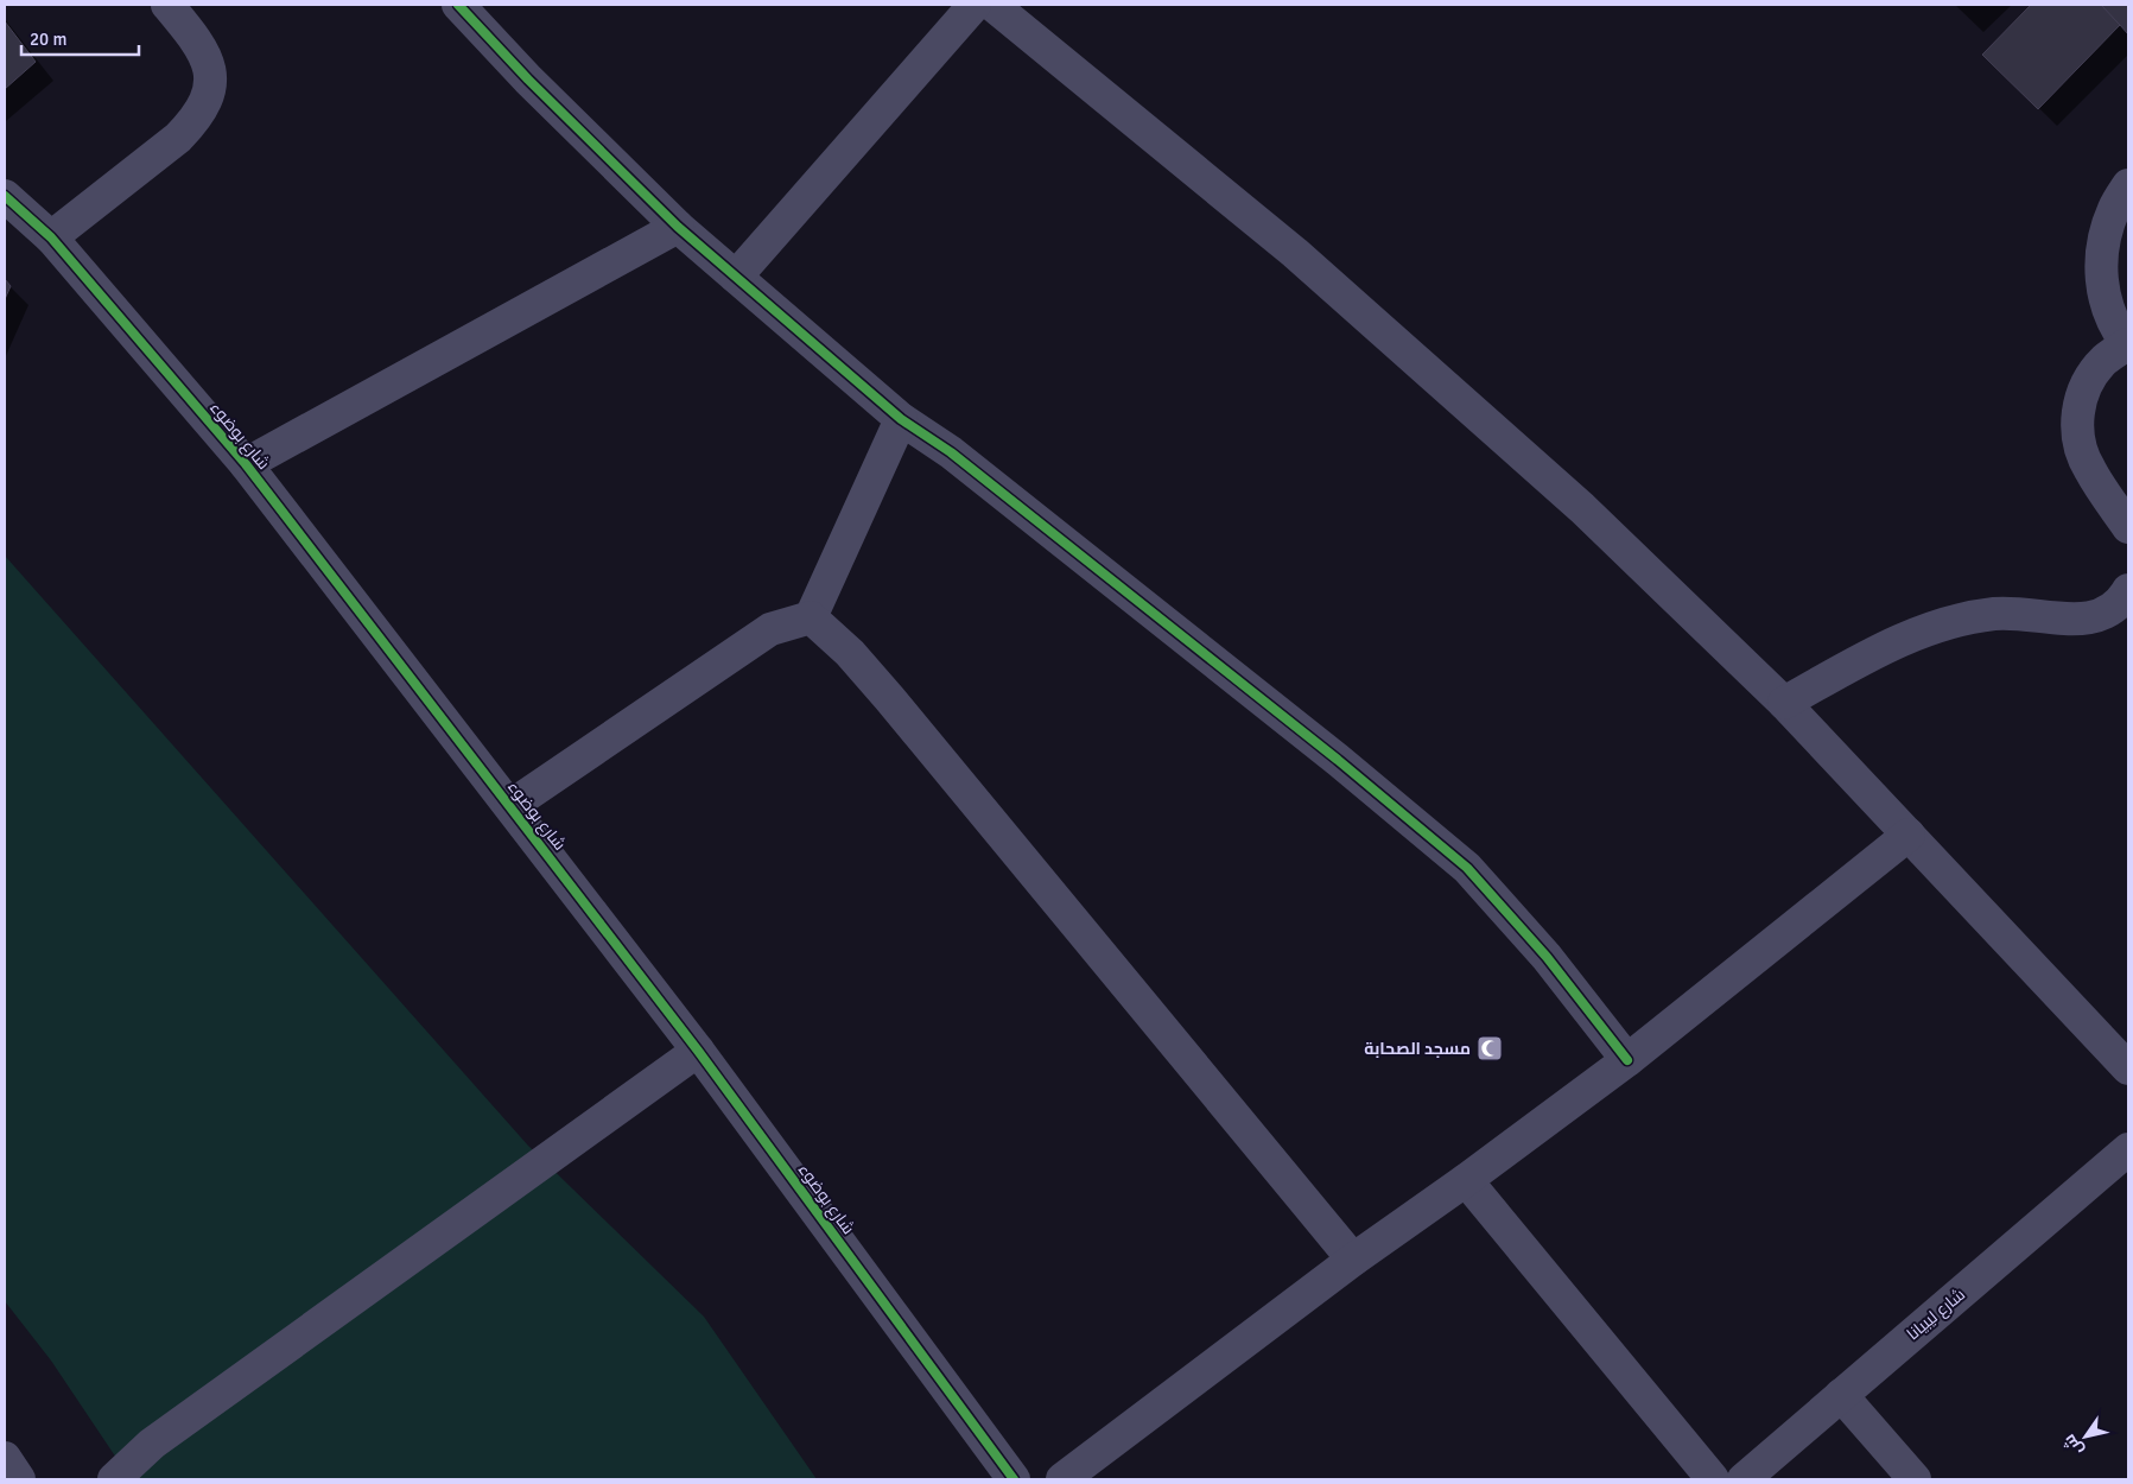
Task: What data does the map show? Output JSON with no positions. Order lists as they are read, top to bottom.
{
  "streets": {
    "street": ["شارع بوضوء", "شارع ليبيانا"]
  },
  "places": {
    "mosque": ["مسجد الصحابة"]
  },
  "scale_bar": "20 m",
  "north": "bottom left"
}
